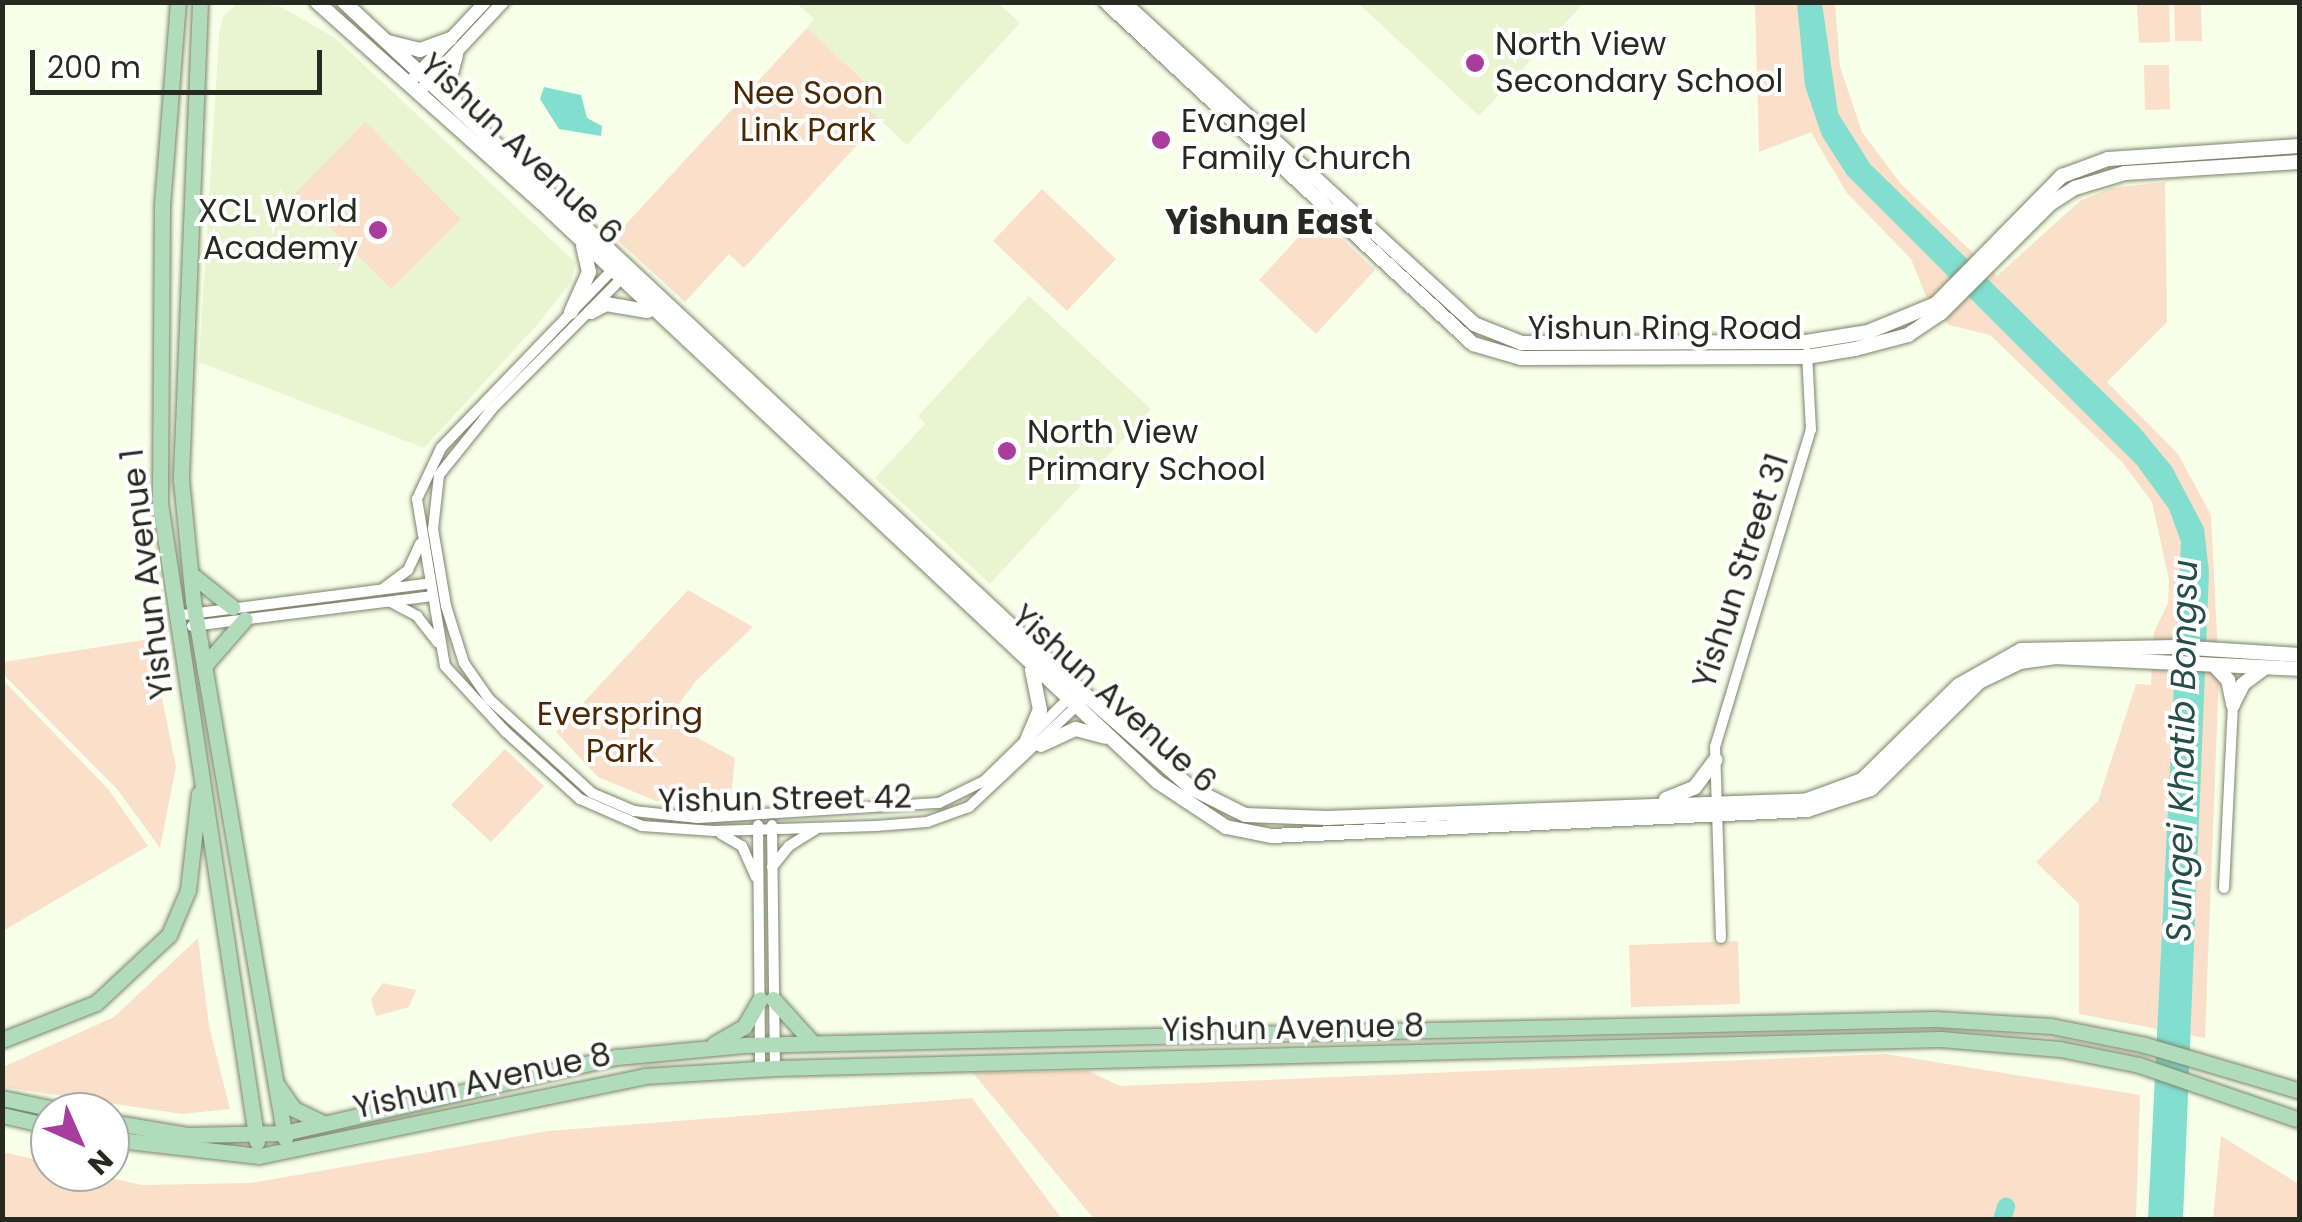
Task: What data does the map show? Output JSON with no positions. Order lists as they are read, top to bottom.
{
  "streets": {
    "main road": [
      "Yishun Avenue 6",
      "Yishun Ring Road",
      "Yishun Avenue 1",
      "Yishun Avenue 8"
    ],
    "street": ["Yishun Street 31", "Yishun Street 42"]
  },
  "crossings": [
    ["Yishun Avenue 6", "Yishun Street 31"],
    ["Yishun Avenue 6", "Yishun Street 42"],
    ["Yishun Ring Road", "Yishun Street 31"],
    ["Yishun Avenue 1", "Yishun Avenue 8"]
  ],
  "districts": ["Yishun East"],
  "water": ["Sungei Khatib Bongsu"],
  "parks": ["Nee Soon Link Park", "Everspring Park"],
  "places": [
    "North View Secondary School",
    "Evangel Family Church",
    "XCL World Academy",
    "North View Primary School"
  ],
  "scale_bar": "200 m",
  "north": "bottom right"
}
